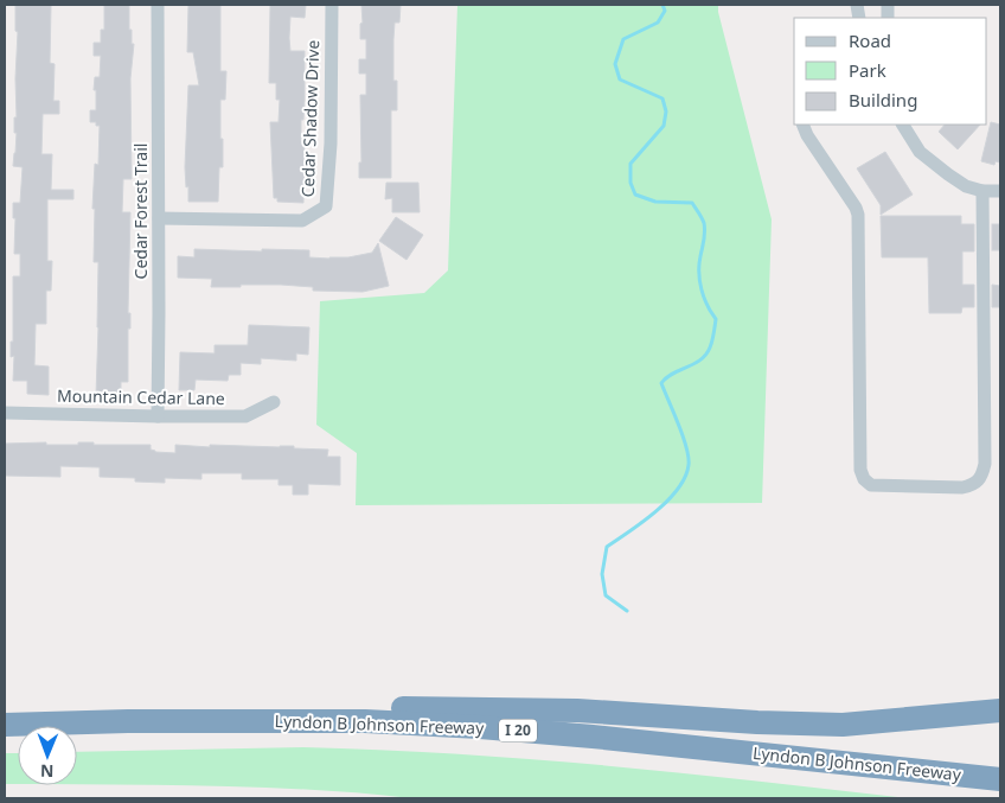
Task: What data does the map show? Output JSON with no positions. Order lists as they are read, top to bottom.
{
  "streets": {
    "highway": ["Lyndon B Johnson Freeway", "I 20"],
    "street": ["Cedar Shadow Drive", "Cedar Forest Trail", "Mountain Cedar Lane"]
  },
  "crossings": [
    ["Cedar Shadow Drive", "Cedar Forest Trail"],
    ["Cedar Forest Trail", "Mountain Cedar Lane"]
  ],
  "legend": ["Road", "Park", "Building"],
  "north": "bottom"
}
